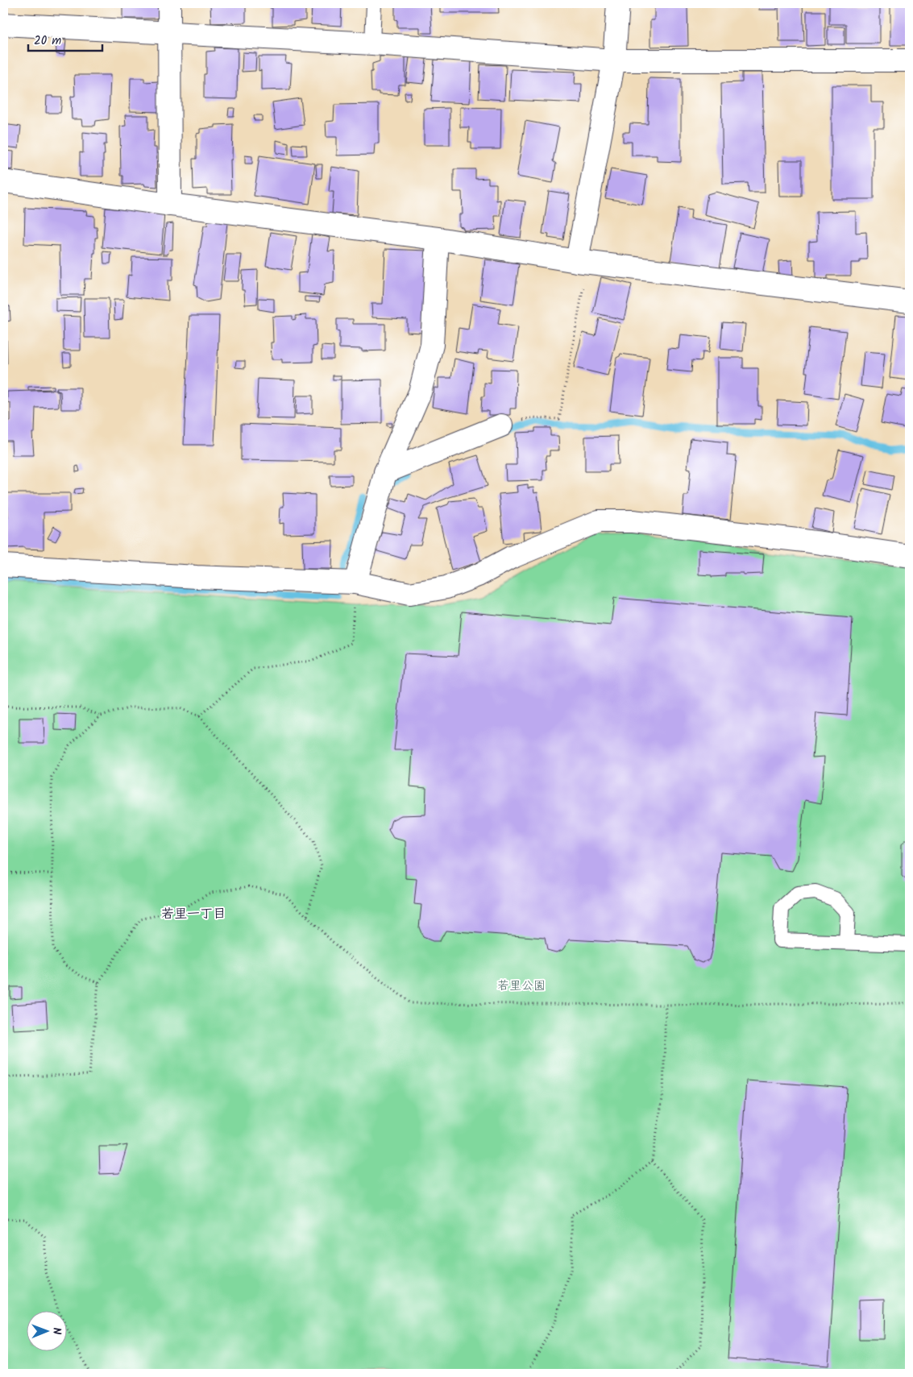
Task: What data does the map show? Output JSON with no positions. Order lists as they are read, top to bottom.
{
  "districts": ["若里一丁目"],
  "parks": ["若里公園"],
  "scale_bar": "20 m",
  "north": "right"
}
